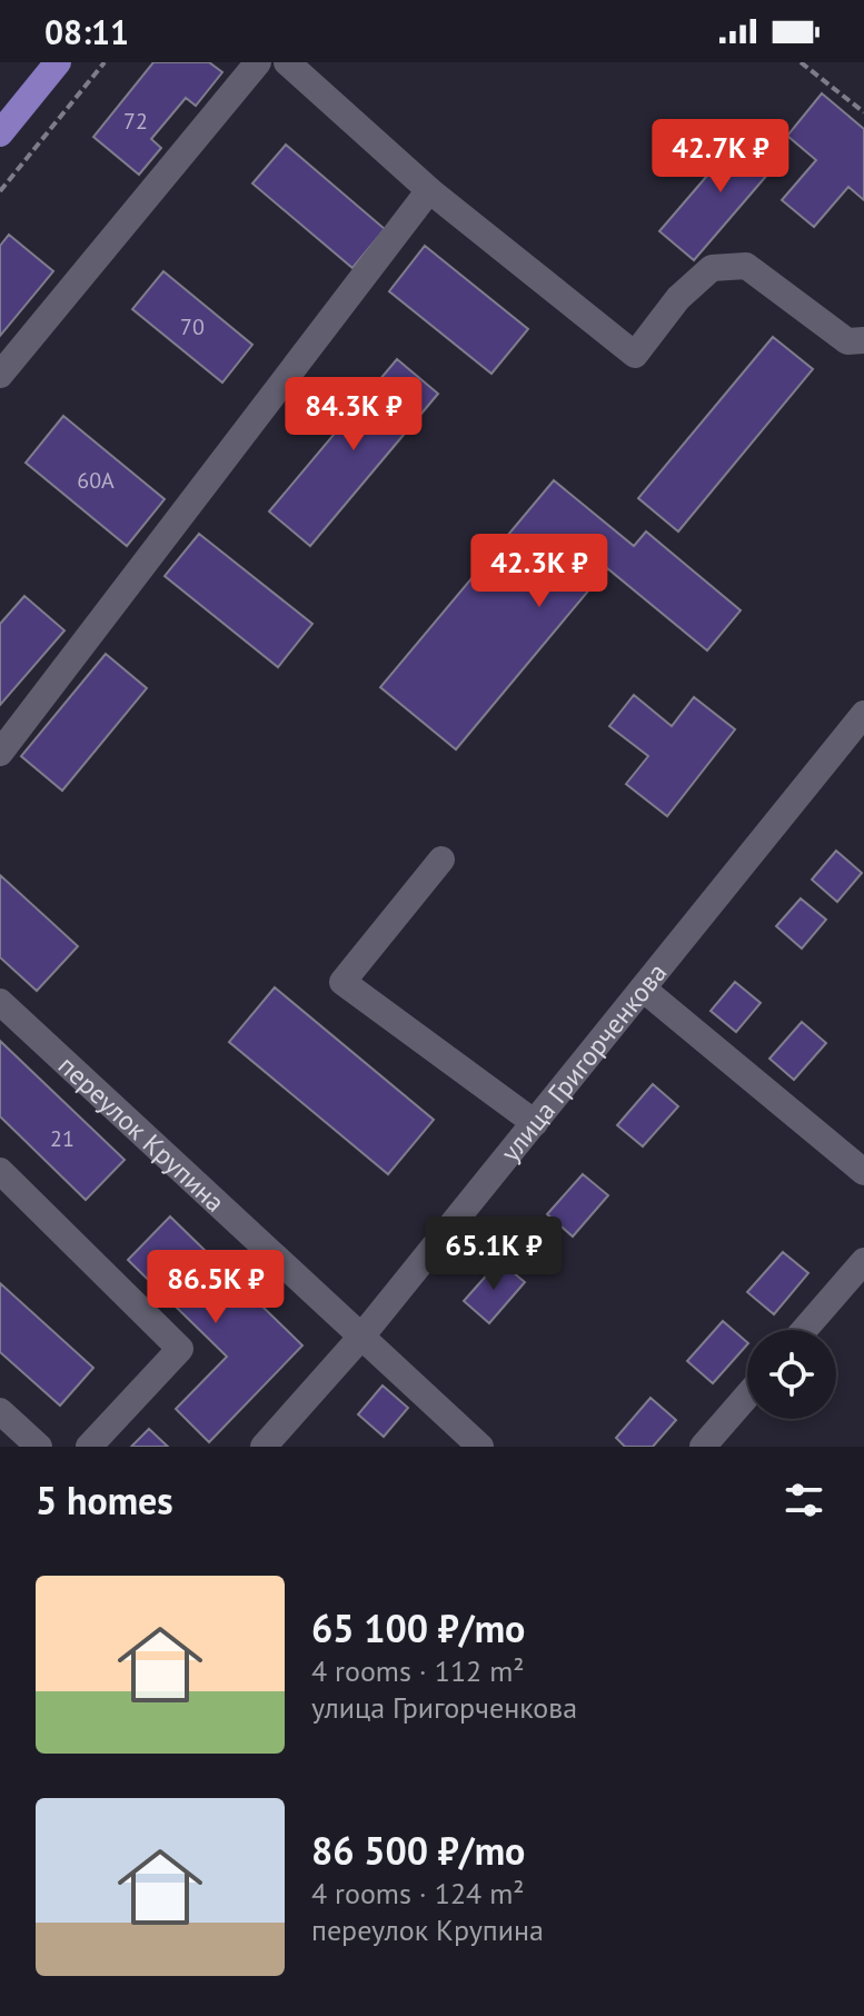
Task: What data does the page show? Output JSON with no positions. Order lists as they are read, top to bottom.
{
  "streets": {
    "street": ["улица Григорченкова", "переулок Крупина"]
  },
  "crossings": [
    ["улица Григорченкова", "переулок Крупина"]
  ],
  "house_numbers": [
    "72",
    "70",
    "60А",
    "21"
  ],
  "page": {
    "status": "08:11",
    "price": [
      "42.7K ₽",
      "84.3K ₽",
      "42.3K ₽",
      "65.1K ₽",
      "86.5K ₽"
    ],
    "heading": "5 homes",
    "list": [
      {
        "name": "65 100 ₽/mo",
        "note": "4 rooms · 112 m² · улица Григорченкова"
      },
      {
        "name": "86 500 ₽/mo",
        "note": "4 rooms · 124 m² · переулок Крупина"
      }
    ]
  }
}
